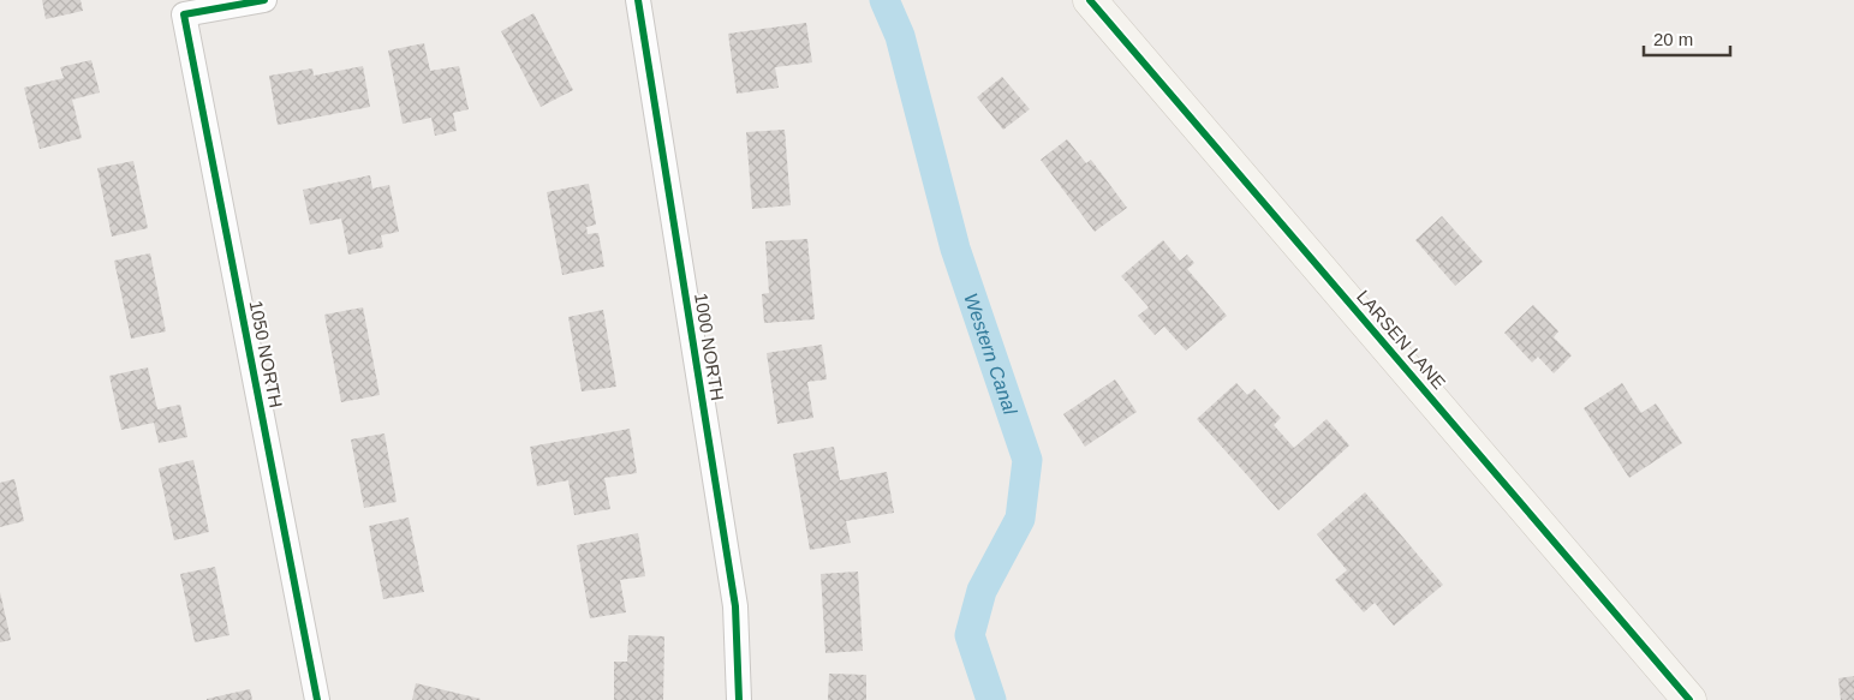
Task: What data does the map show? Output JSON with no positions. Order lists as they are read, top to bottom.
{
  "streets": {
    "main road": ["LARSEN LANE"],
    "street": ["1000 NORTH", "1050 NORTH"]
  },
  "water": ["Western Canal"],
  "scale_bar": "20 m"
}
